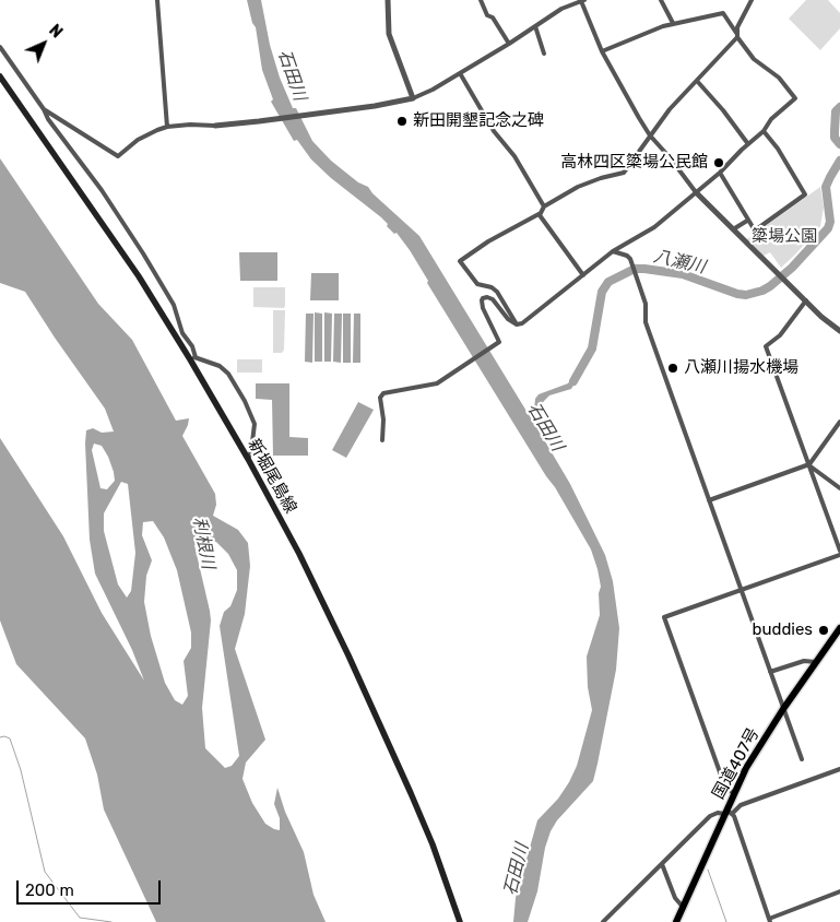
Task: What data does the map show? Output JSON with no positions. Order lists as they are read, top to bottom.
{
  "streets": {
    "highway": ["国道407号"],
    "main road": ["新堀尾島線"]
  },
  "water": ["石田川", "八瀬川", "利根川"],
  "parks": ["簗場公園"],
  "places": [
    "新田開墾記念之碑",
    "高林四区簗場公民館",
    "八瀬川揚水機場",
    "buddies"
  ],
  "scale_bar": "200 m",
  "north": "top right"
}
